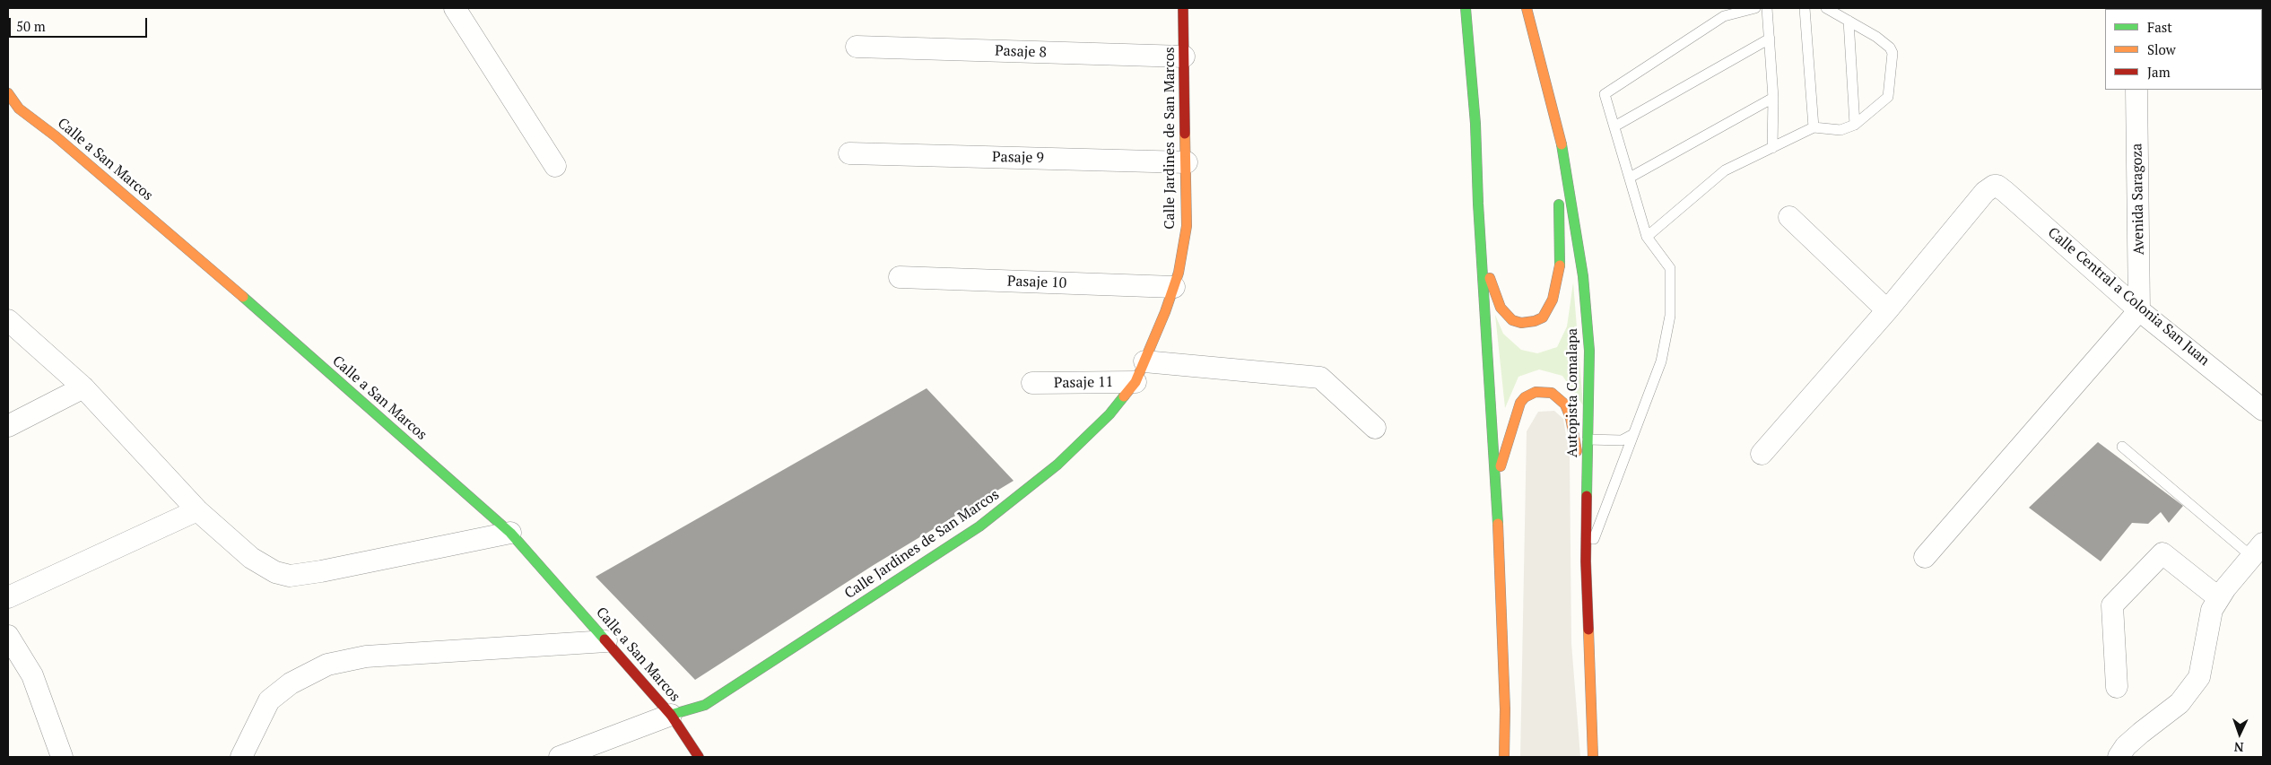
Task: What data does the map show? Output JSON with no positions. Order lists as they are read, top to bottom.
{
  "streets": {
    "main road": ["Calle Jardines de San Marcos", "Calle a San Marcos", "Autopista Comalapa"],
    "street": [
      "Pasaje 8",
      "Pasaje 9",
      "Avenida Saragoza",
      "Pasaje 10",
      "Calle Central a Colonia San Juan",
      "Pasaje 11"
    ]
  },
  "crossings": [
    ["Pasaje 8", "Calle Jardines de San Marcos"],
    ["Calle Jardines de San Marcos", "Pasaje 9"],
    ["Calle Jardines de San Marcos", "Calle a San Marcos"],
    ["Calle Jardines de San Marcos", "Pasaje 10"],
    ["Calle Jardines de San Marcos", "Pasaje 11"],
    ["Avenida Saragoza", "Calle Central a Colonia San Juan"]
  ],
  "legend": ["Fast", "Slow", "Jam"],
  "scale_bar": "50 m",
  "north": "bottom"
}
